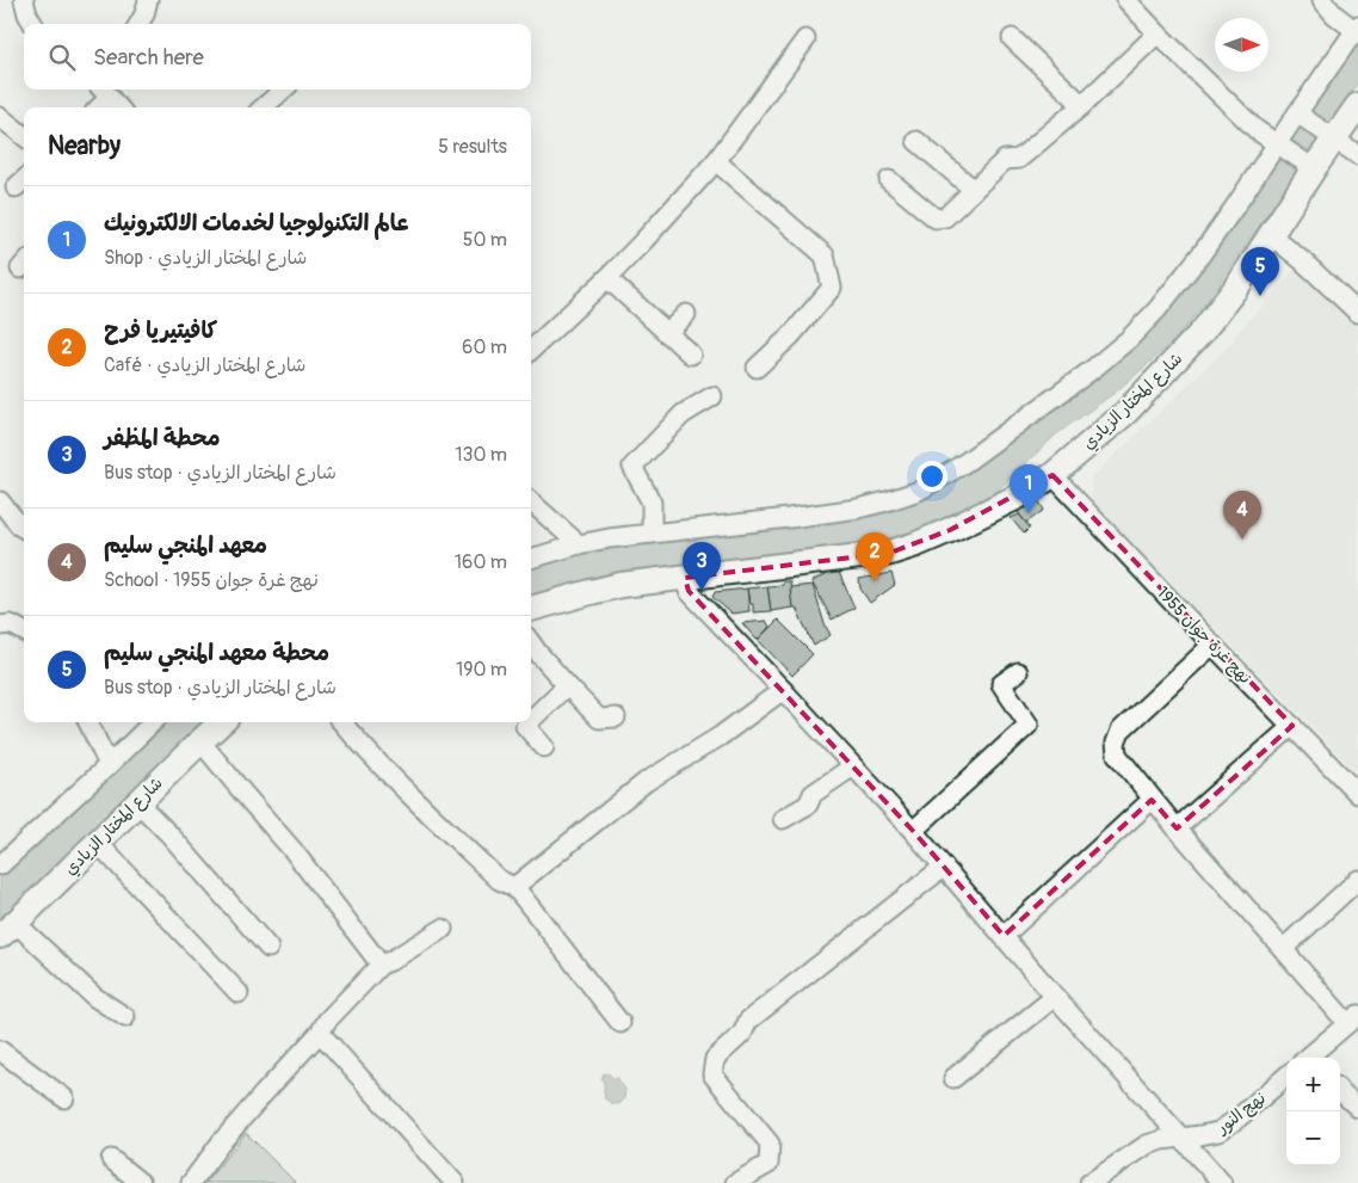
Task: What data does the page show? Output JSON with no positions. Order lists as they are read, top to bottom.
{
  "streets": {
    "main road": ["شارع المختار الزيادي"],
    "street": ["نهج غرة جوان 1955", "نهج النور"]
  },
  "crossings": [
    ["شارع المختار الزيادي", "نهج غرة جوان 1955"]
  ],
  "north": "right",
  "page": {
    "search": "Search here",
    "heading": ["Nearby", "5 results"],
    "list": [
      {
        "mark": "1",
        "name": "عالم التكنولوجيا لخدمات الالكترونيك",
        "note": "Shop · شارع المختار الزيادي",
        "value": "50 m"
      },
      {
        "mark": "2",
        "name": "كافيتيريا فرح",
        "note": "Café · شارع المختار الزيادي",
        "value": "60 m"
      },
      {
        "mark": "3",
        "name": "محطة المظفر",
        "note": "Bus stop · شارع المختار الزيادي",
        "value": "130 m"
      },
      {
        "mark": "4",
        "name": "معهد المنجي سليم",
        "note": "School · نهج غرة جوان 1955",
        "value": "160 m"
      },
      {
        "mark": "5",
        "name": "محطة معهد المنجي سليم",
        "note": "Bus stop · شارع المختار الزيادي",
        "value": "190 m"
      }
    ],
    "pins": [
      "5",
      "1",
      "4",
      "2",
      "3"
    ],
    "map_buttons": ["+", "−"]
  }
}
